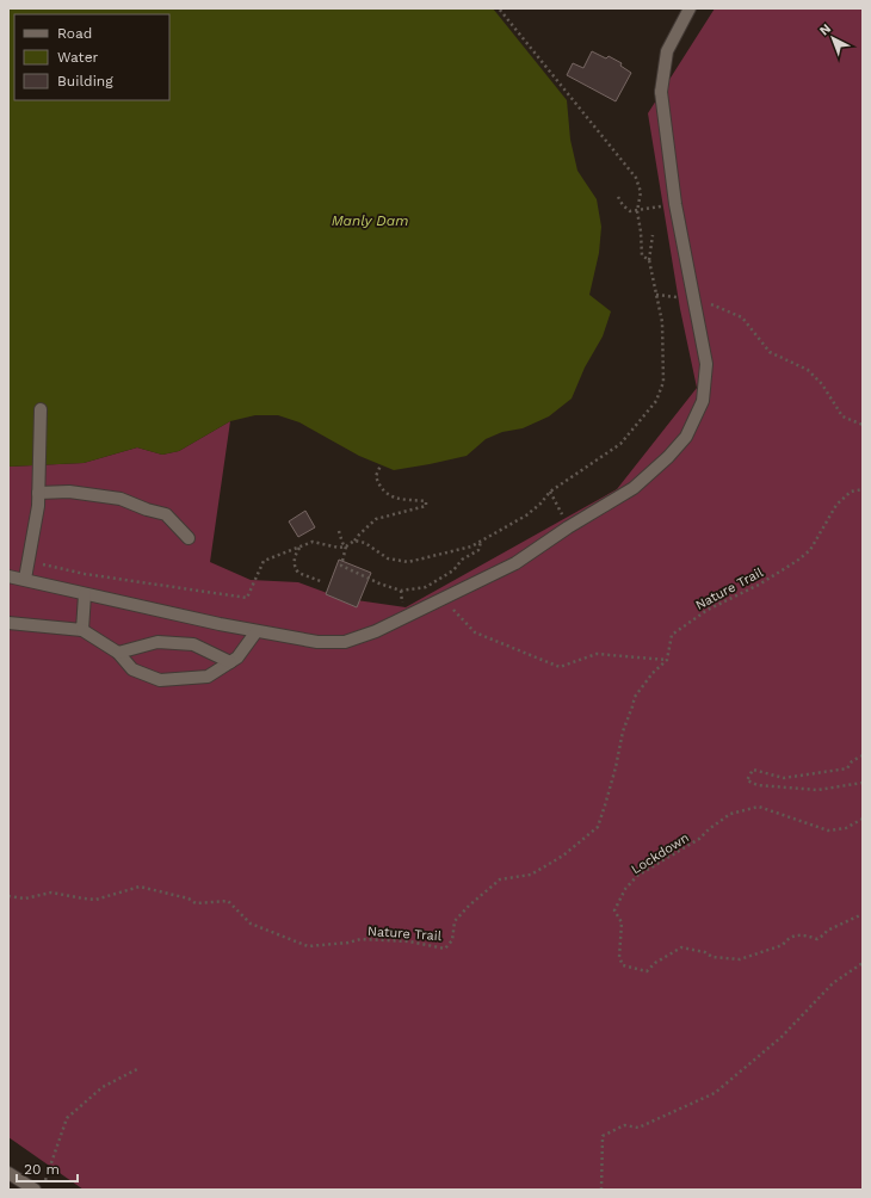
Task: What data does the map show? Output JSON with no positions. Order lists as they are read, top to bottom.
{
  "streets": {
    "path": ["Nature Trail", "Lockdown"]
  },
  "water": ["Manly Dam"],
  "legend": ["Road", "Water", "Building"],
  "scale_bar": "20 m",
  "north": "top left"
}
